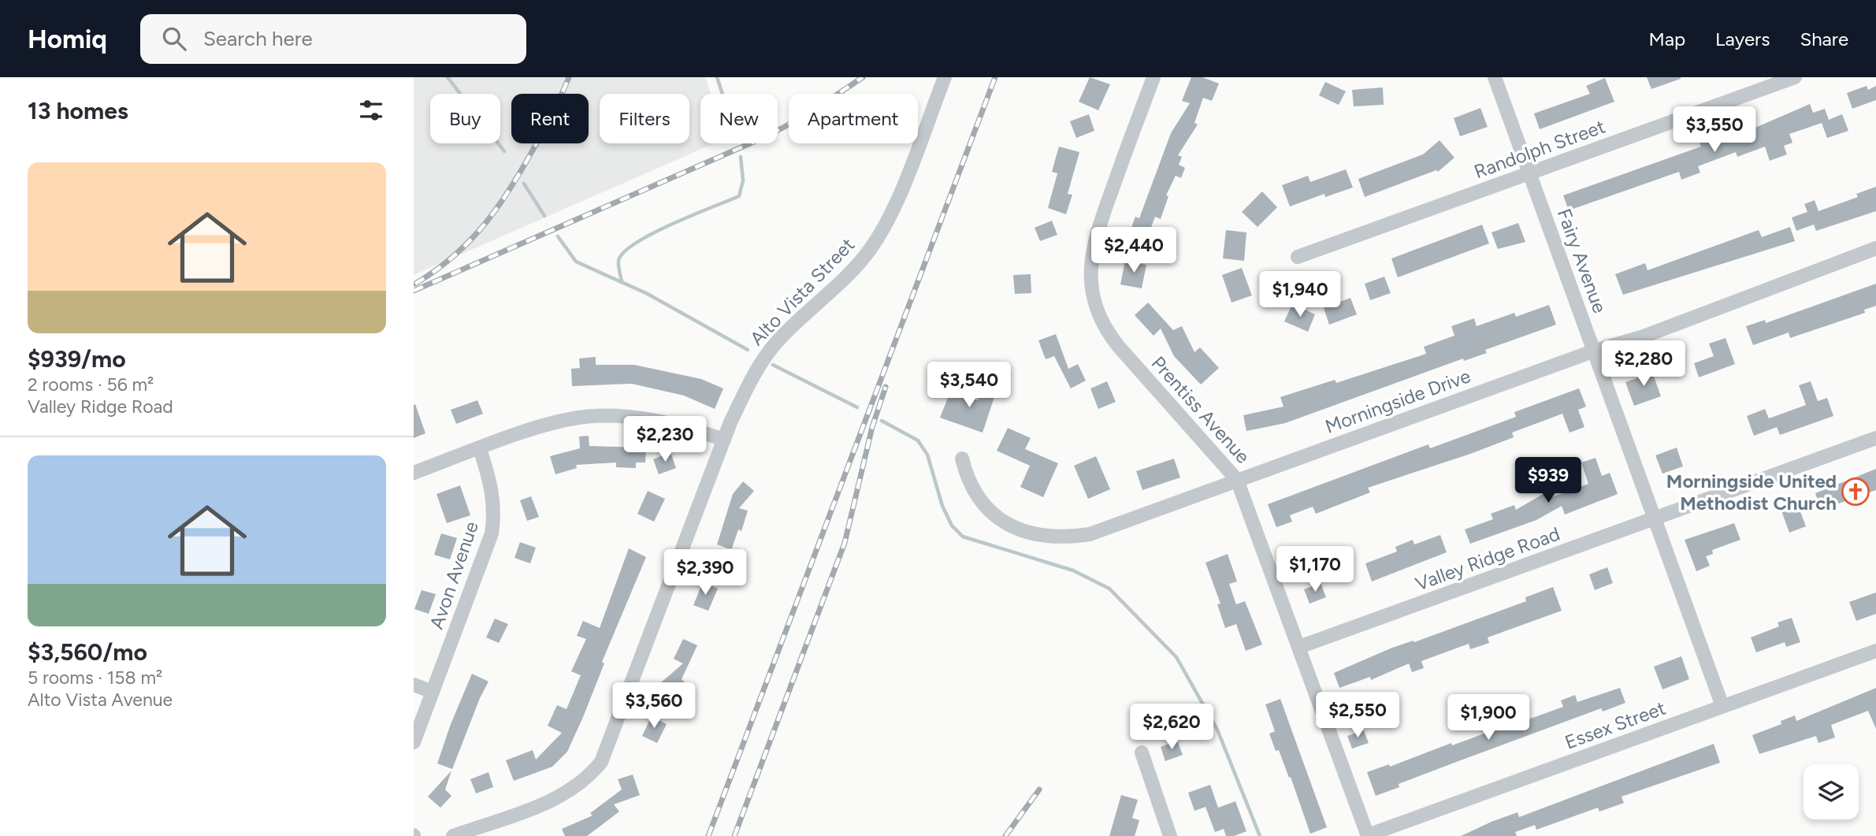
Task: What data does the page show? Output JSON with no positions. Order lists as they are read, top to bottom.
{
  "streets": {
    "street": [
      "Randolph Street",
      "Fairy Avenue",
      "Alto Vista Street",
      "Morningside Drive",
      "Prentiss Avenue",
      "Valley Ridge Road",
      "Avon Avenue",
      "Essex Street"
    ]
  },
  "crossings": [
    ["Randolph Street", "Fairy Avenue"],
    ["Fairy Avenue", "Morningside Drive"],
    ["Fairy Avenue", "Valley Ridge Road"],
    ["Fairy Avenue", "Essex Street"],
    ["Morningside Drive", "Prentiss Avenue"],
    ["Prentiss Avenue", "Valley Ridge Road"],
    ["Prentiss Avenue", "Essex Street"]
  ],
  "places": {
    "church": ["Morningside United Methodist Church"]
  },
  "page": {
    "header": "Homiq",
    "search": "Search here",
    "nav": ["Map", "Layers", "Share"],
    "heading": "13 homes",
    "chip": [
      "Buy",
      "Rent",
      "Filters",
      "New",
      "Apartment"
    ],
    "price": [
      "$3,550",
      "$2,440",
      "$1,940",
      "$2,280",
      "$3,540",
      "$2,230",
      "$939",
      "$1,170",
      "$2,390",
      "$3,560",
      "$2,550",
      "$1,900",
      "$2,620"
    ],
    "list": [
      {
        "name": "$939/mo",
        "note": "2 rooms · 56 m² · Valley Ridge Road"
      },
      {
        "name": "$3,560/mo",
        "note": "5 rooms · 158 m² · Alto Vista Avenue"
      }
    ]
  }
}
